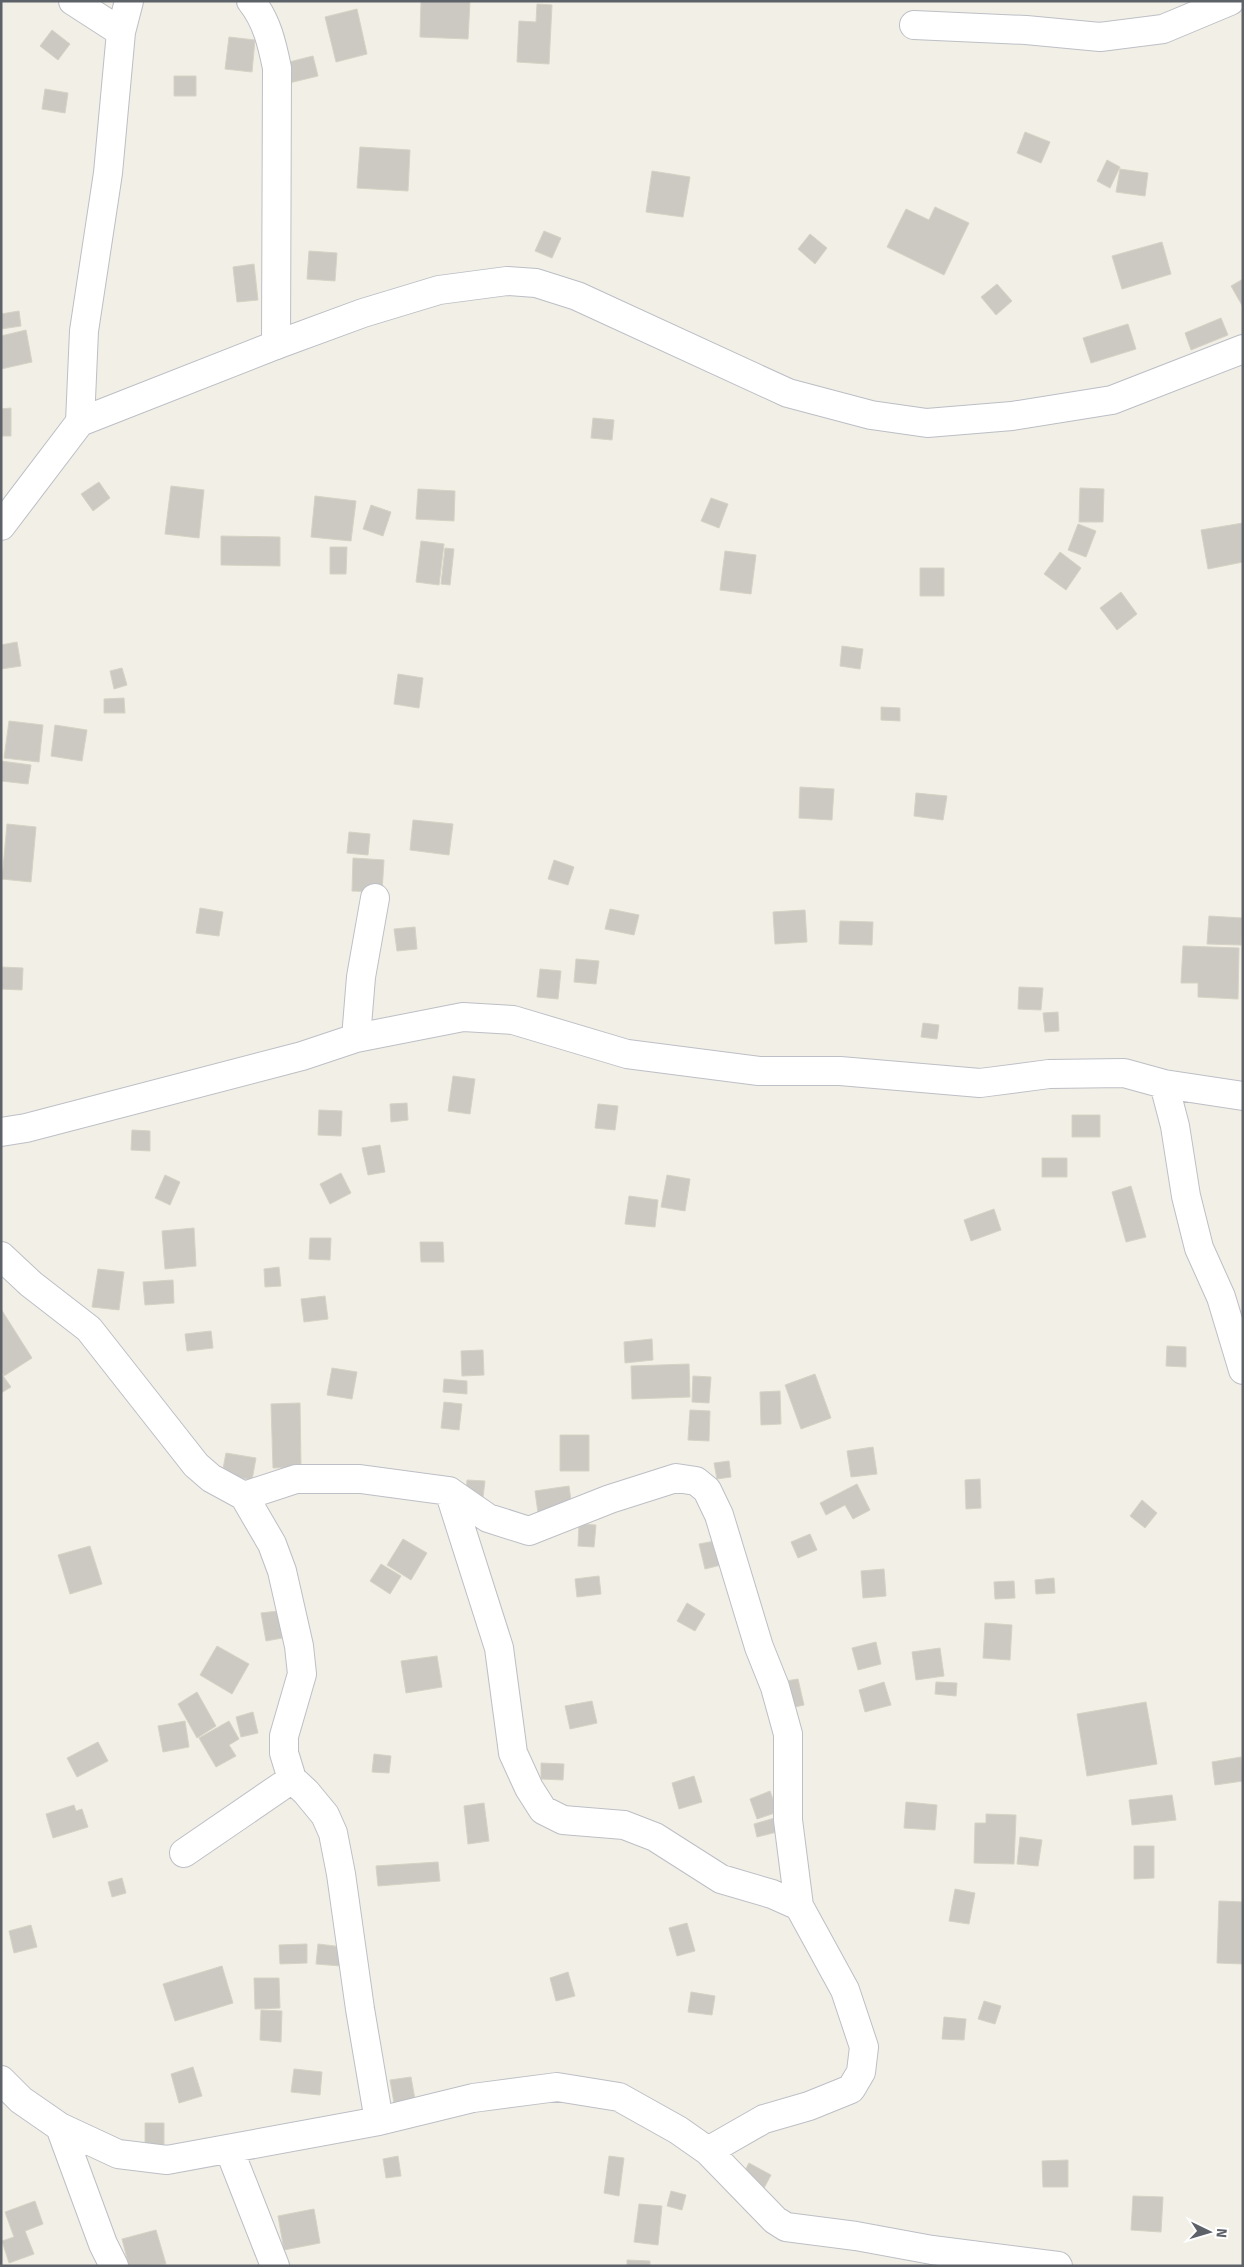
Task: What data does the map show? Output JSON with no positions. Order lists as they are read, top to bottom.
{
  "north": "right"
}
